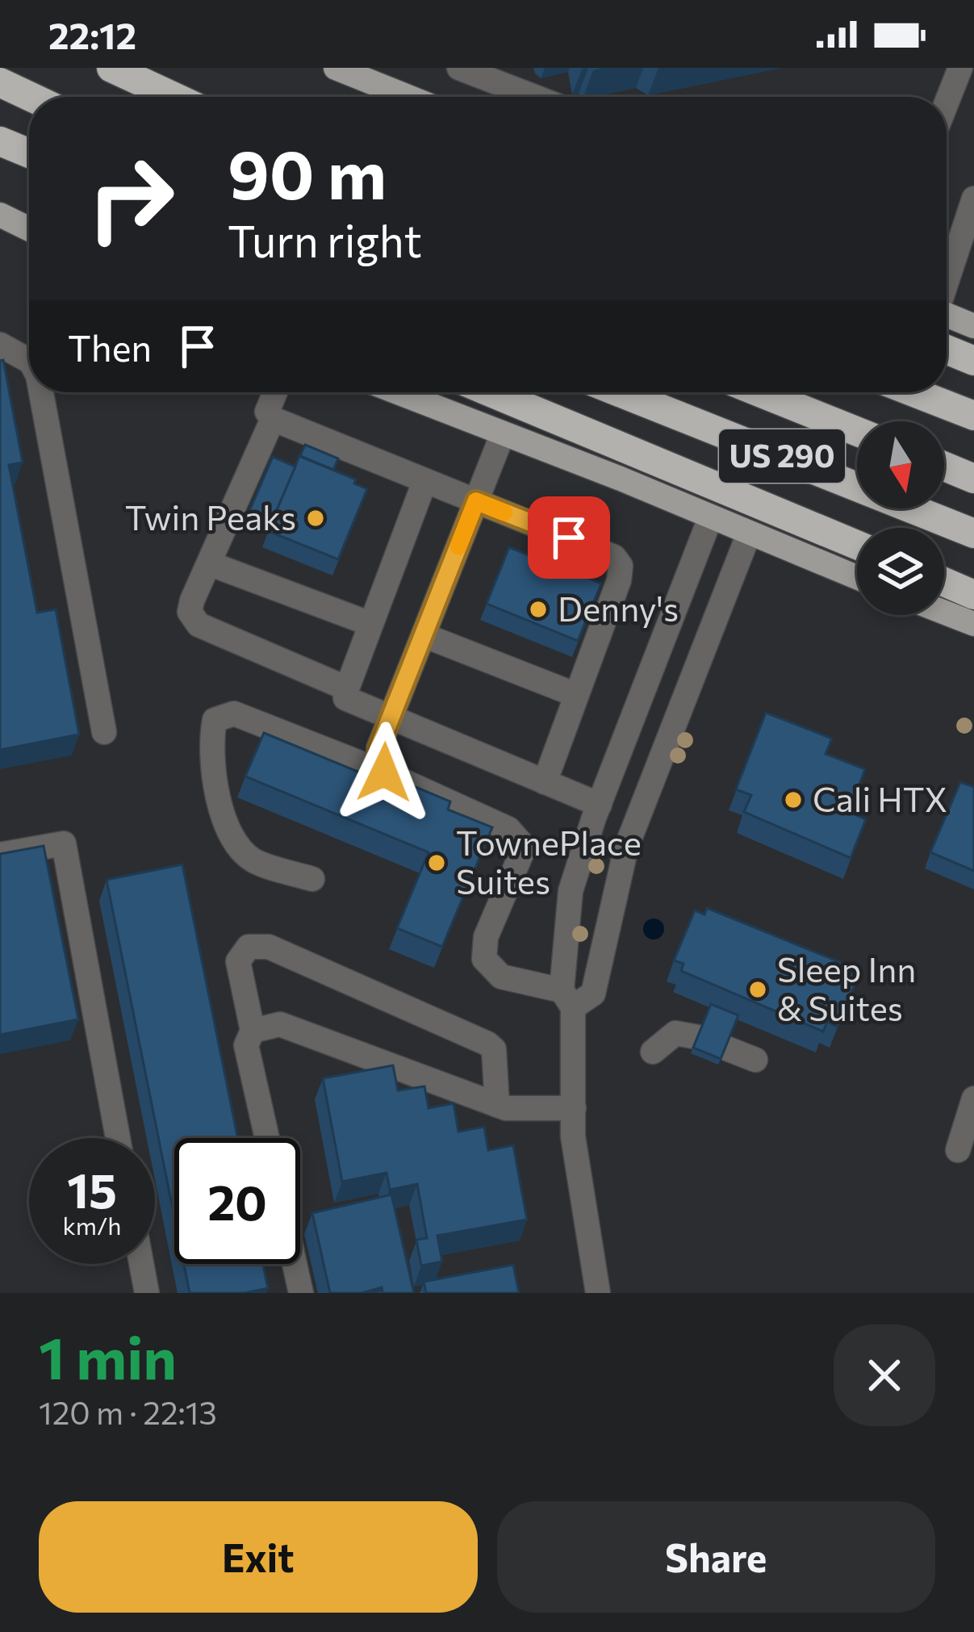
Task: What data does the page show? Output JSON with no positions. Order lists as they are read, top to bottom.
{
  "streets": {
    "highway": ["US 290"]
  },
  "places": [
    "Twin Peaks",
    "Denny's",
    "Cali HTX",
    "TownePlace Suites",
    "Sleep Inn & Suites"
  ],
  "north": "bottom",
  "page": {
    "status": "22:12",
    "turn": ["90 m", "Turn right"],
    "then": "Then",
    "speed": "15 km/h",
    "limit": "20",
    "heading": ["1 min", "120 m · 22:13"],
    "buttons": ["Exit", "Share"]
  }
}
